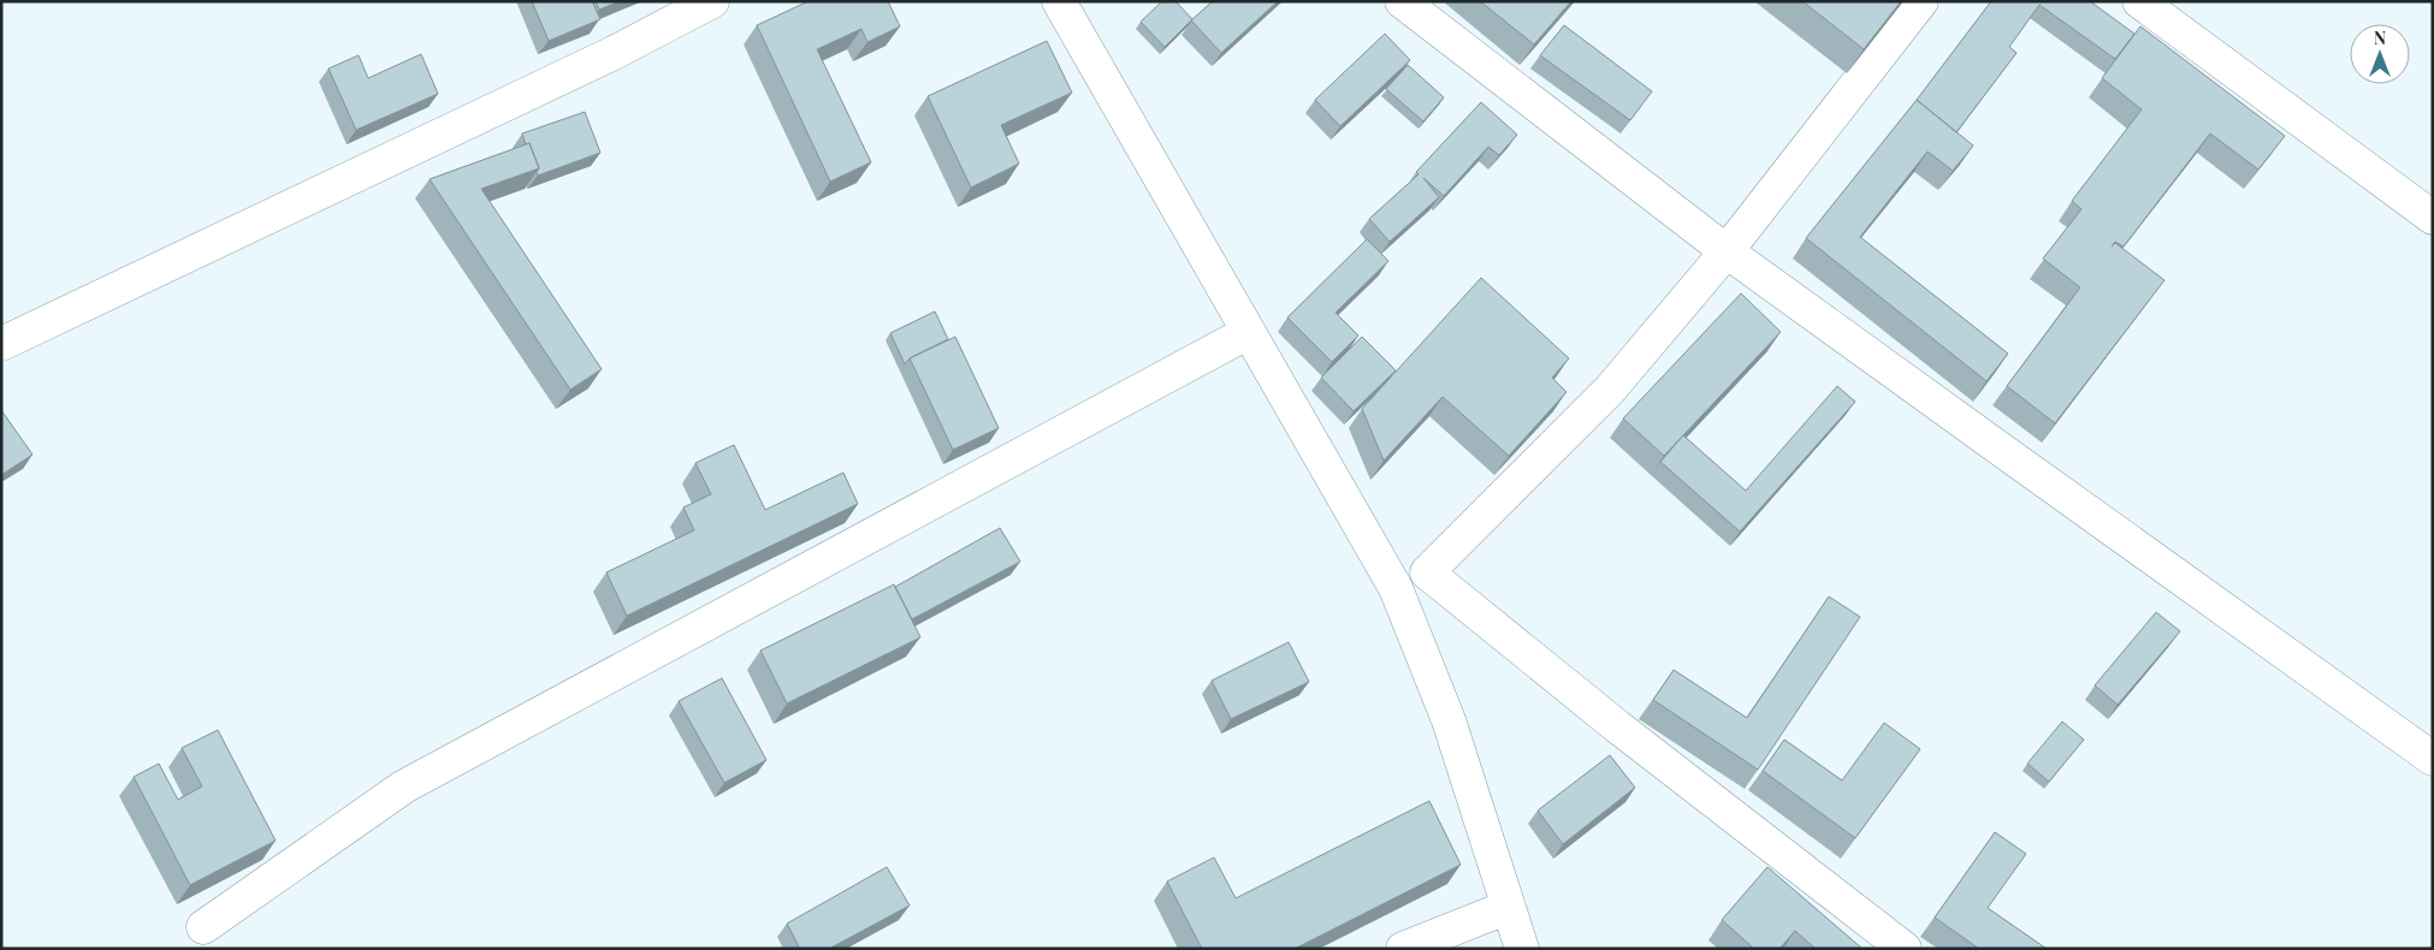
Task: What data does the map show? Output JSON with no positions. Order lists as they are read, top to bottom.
{
  "north": "top"
}
